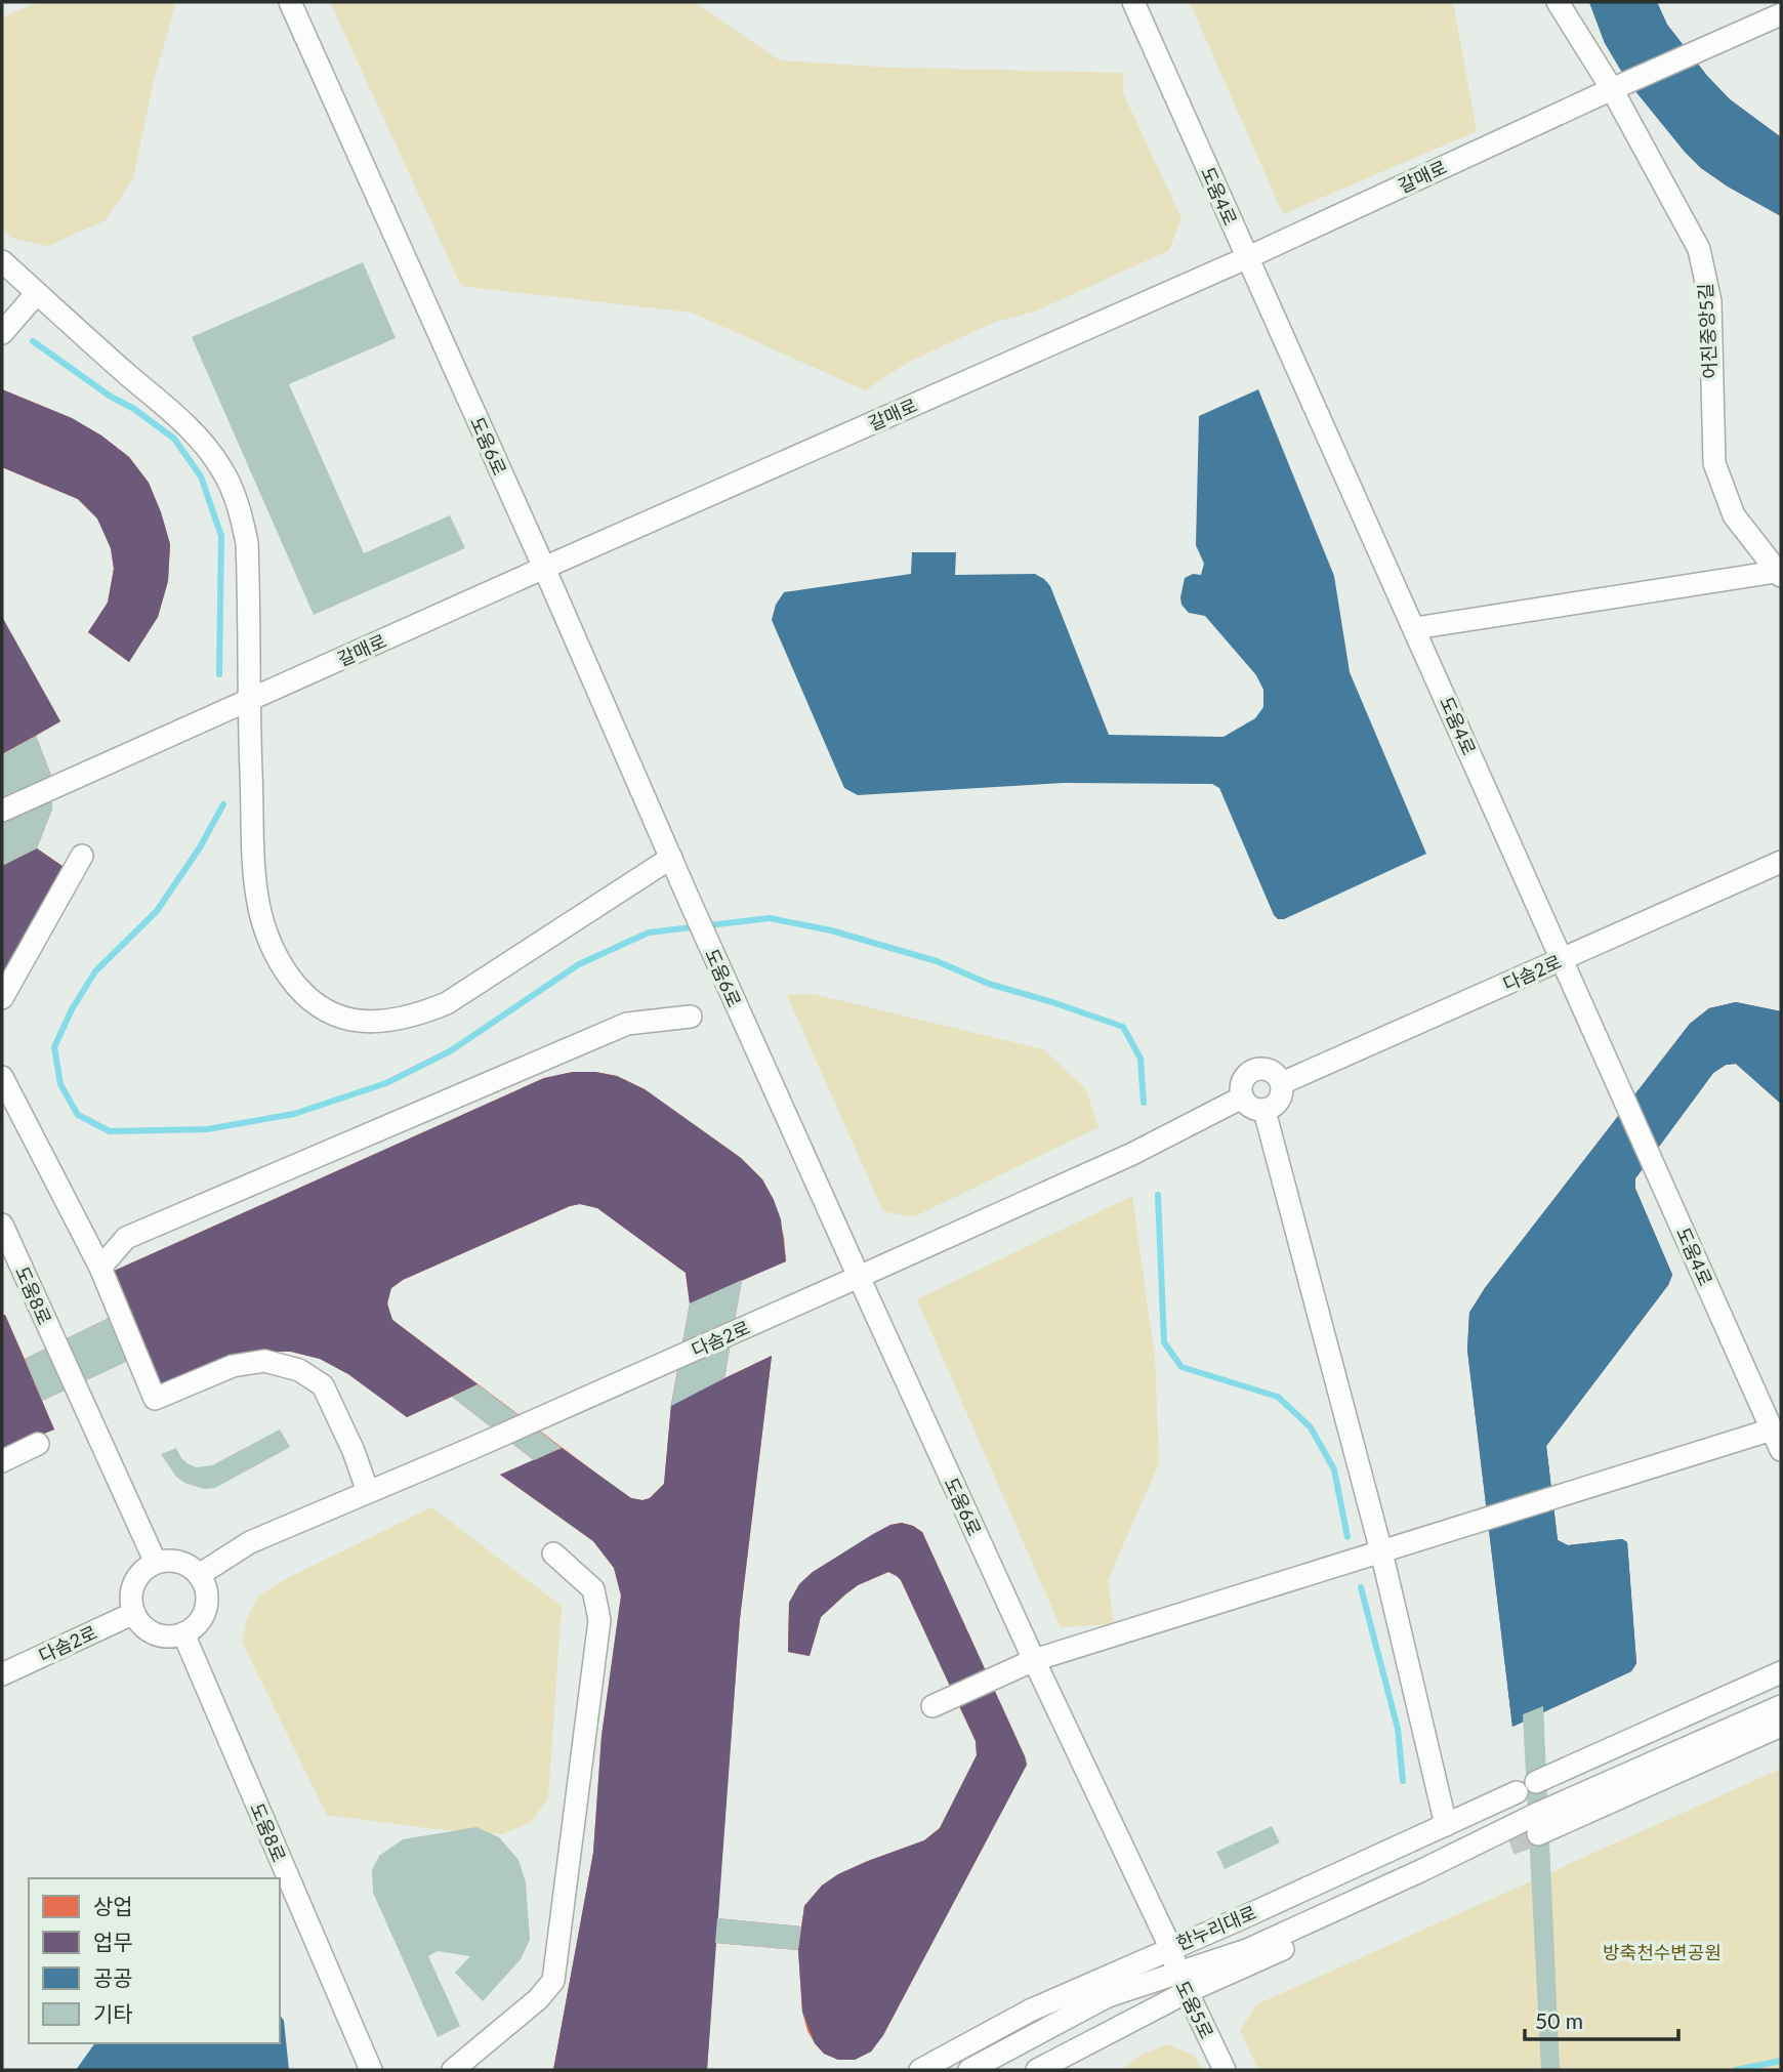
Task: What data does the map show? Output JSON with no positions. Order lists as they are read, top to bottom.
{
  "streets": {
    "street": [
      "갈매로",
      "도움4로",
      "어진중앙5길",
      "도움6로",
      "다솜2로",
      "도움8로",
      "한누리대로",
      "도움5로"
    ]
  },
  "crossings": [
    ["갈매로", "도움4로"],
    ["갈매로", "어진중앙5길"],
    ["갈매로", "도움6로"],
    ["도움4로", "다솜2로"],
    ["도움6로", "다솜2로"],
    ["도움6로", "한누리대로"],
    ["도움6로", "도움5로"],
    ["다솜2로", "도움8로"],
    ["한누리대로", "도움5로"]
  ],
  "parks": ["방축천수변공원"],
  "legend": [
    "상업",
    "업무",
    "공공",
    "기타"
  ],
  "scale_bar": "50 m"
}
